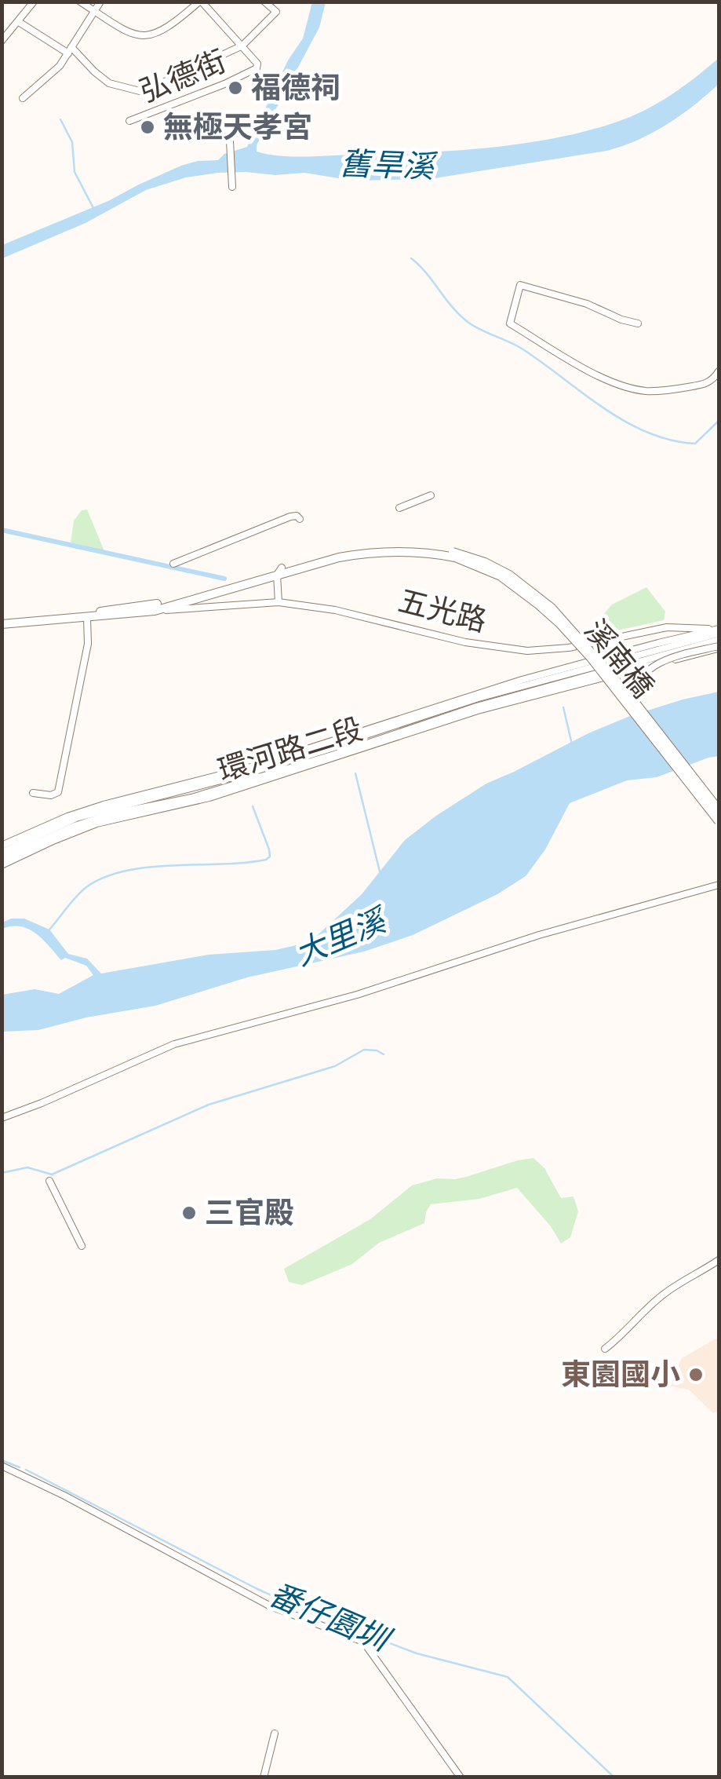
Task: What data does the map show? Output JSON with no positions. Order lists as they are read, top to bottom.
{
  "streets": {
    "main road": ["五光路", "溪南橋"],
    "street": ["弘德街", "環河路二段"]
  },
  "crossings": [
    ["五光路", "溪南橋"]
  ],
  "water": ["舊旱溪", "大里溪", "番仔園圳"],
  "places": [
    "福德祠",
    "無極天孝宮",
    "三官殿",
    "東園國小"
  ]
}
